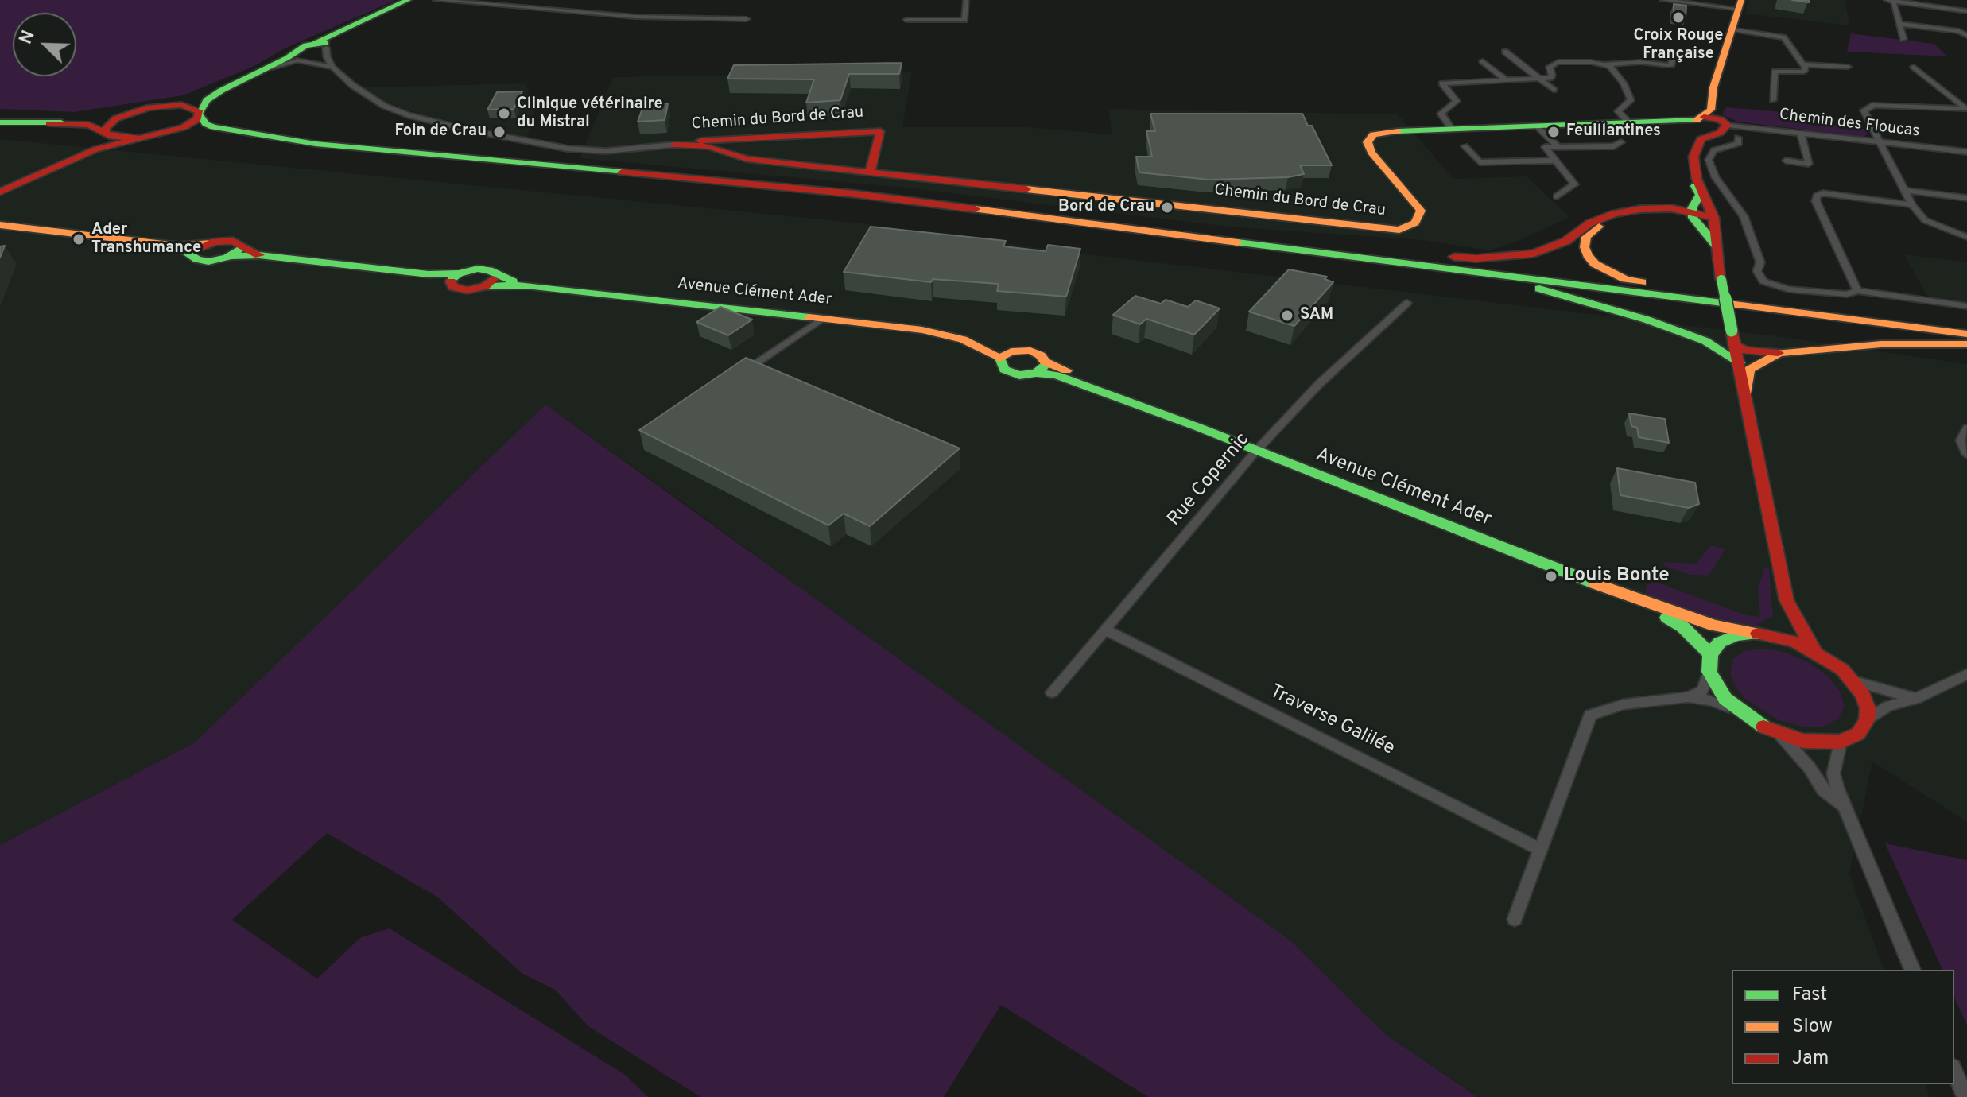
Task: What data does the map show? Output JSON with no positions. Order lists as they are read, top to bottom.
{
  "streets": {
    "main road": ["Chemin du Bord de Crau", "Avenue Clément Ader"],
    "street": ["Chemin des Floucas", "Rue Copernic", "Traverse Galilée"]
  },
  "crossings": [
    ["Chemin du Bord de Crau", "Chemin des Floucas"],
    ["Avenue Clément Ader", "Rue Copernic"],
    ["Rue Copernic", "Traverse Galilée"]
  ],
  "places": [
    "Croix Rouge Française",
    "Clinique vétérinaire du Mistral",
    "Foin de Crau",
    "Feuillantines",
    "Bord de Crau",
    "Ader Transhumance",
    "SAM",
    "Louis Bonte"
  ],
  "legend": ["Fast", "Slow", "Jam"],
  "north": "top left"
}
